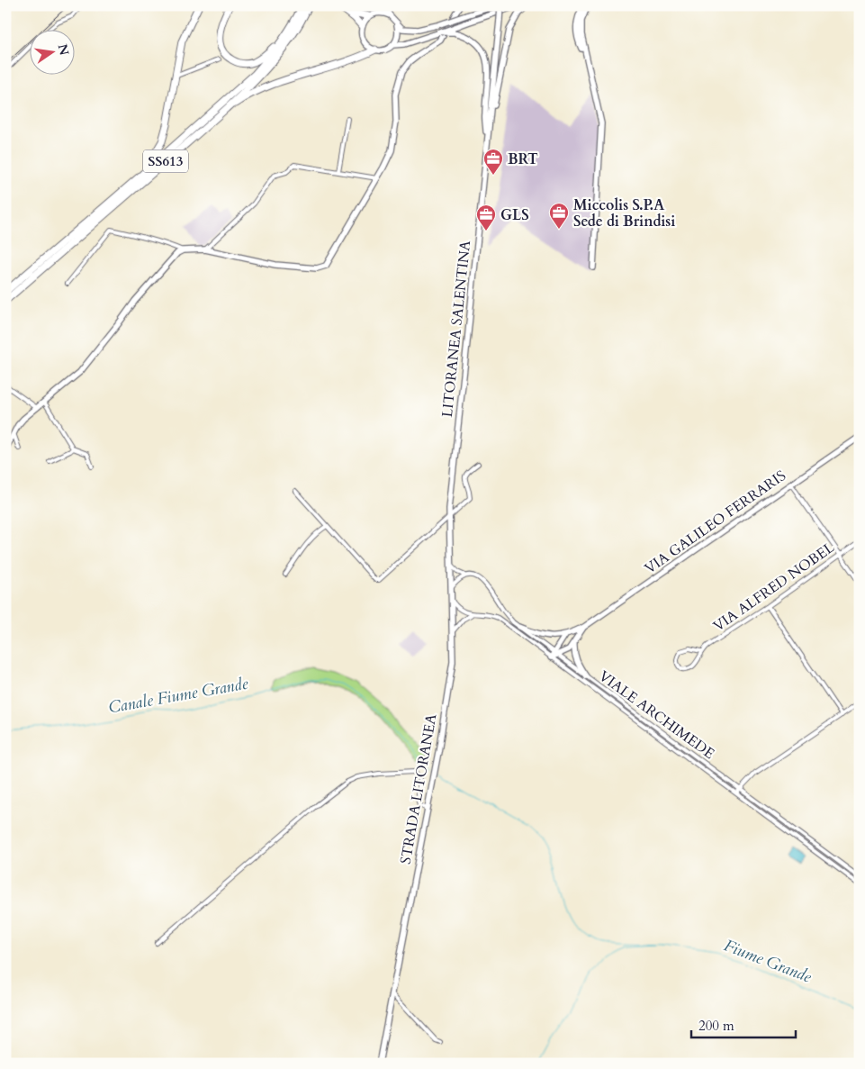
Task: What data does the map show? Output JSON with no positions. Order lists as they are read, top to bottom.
{
  "streets": {
    "highway": ["SS613"],
    "street": [
      "LITORANEA SALENTINA",
      "VIA GALILEO FERRARIS",
      "VIA ALFRED NOBEL",
      "VIALE ARCHIMEDE",
      "STRADA LITORANEA"
    ]
  },
  "crossings": [
    ["LITORANEA SALENTINA", "STRADA LITORANEA"],
    ["VIA GALILEO FERRARIS", "VIALE ARCHIMEDE"],
    ["VIALE ARCHIMEDE", "STRADA LITORANEA"]
  ],
  "water": ["Canale Fiume Grande", "Fiume Grande"],
  "places": {
    "office": ["BRT", "Miccolis S.P.A Sede di Brindisi", "GLS"]
  },
  "scale_bar": "200 m",
  "north": "right"
}
